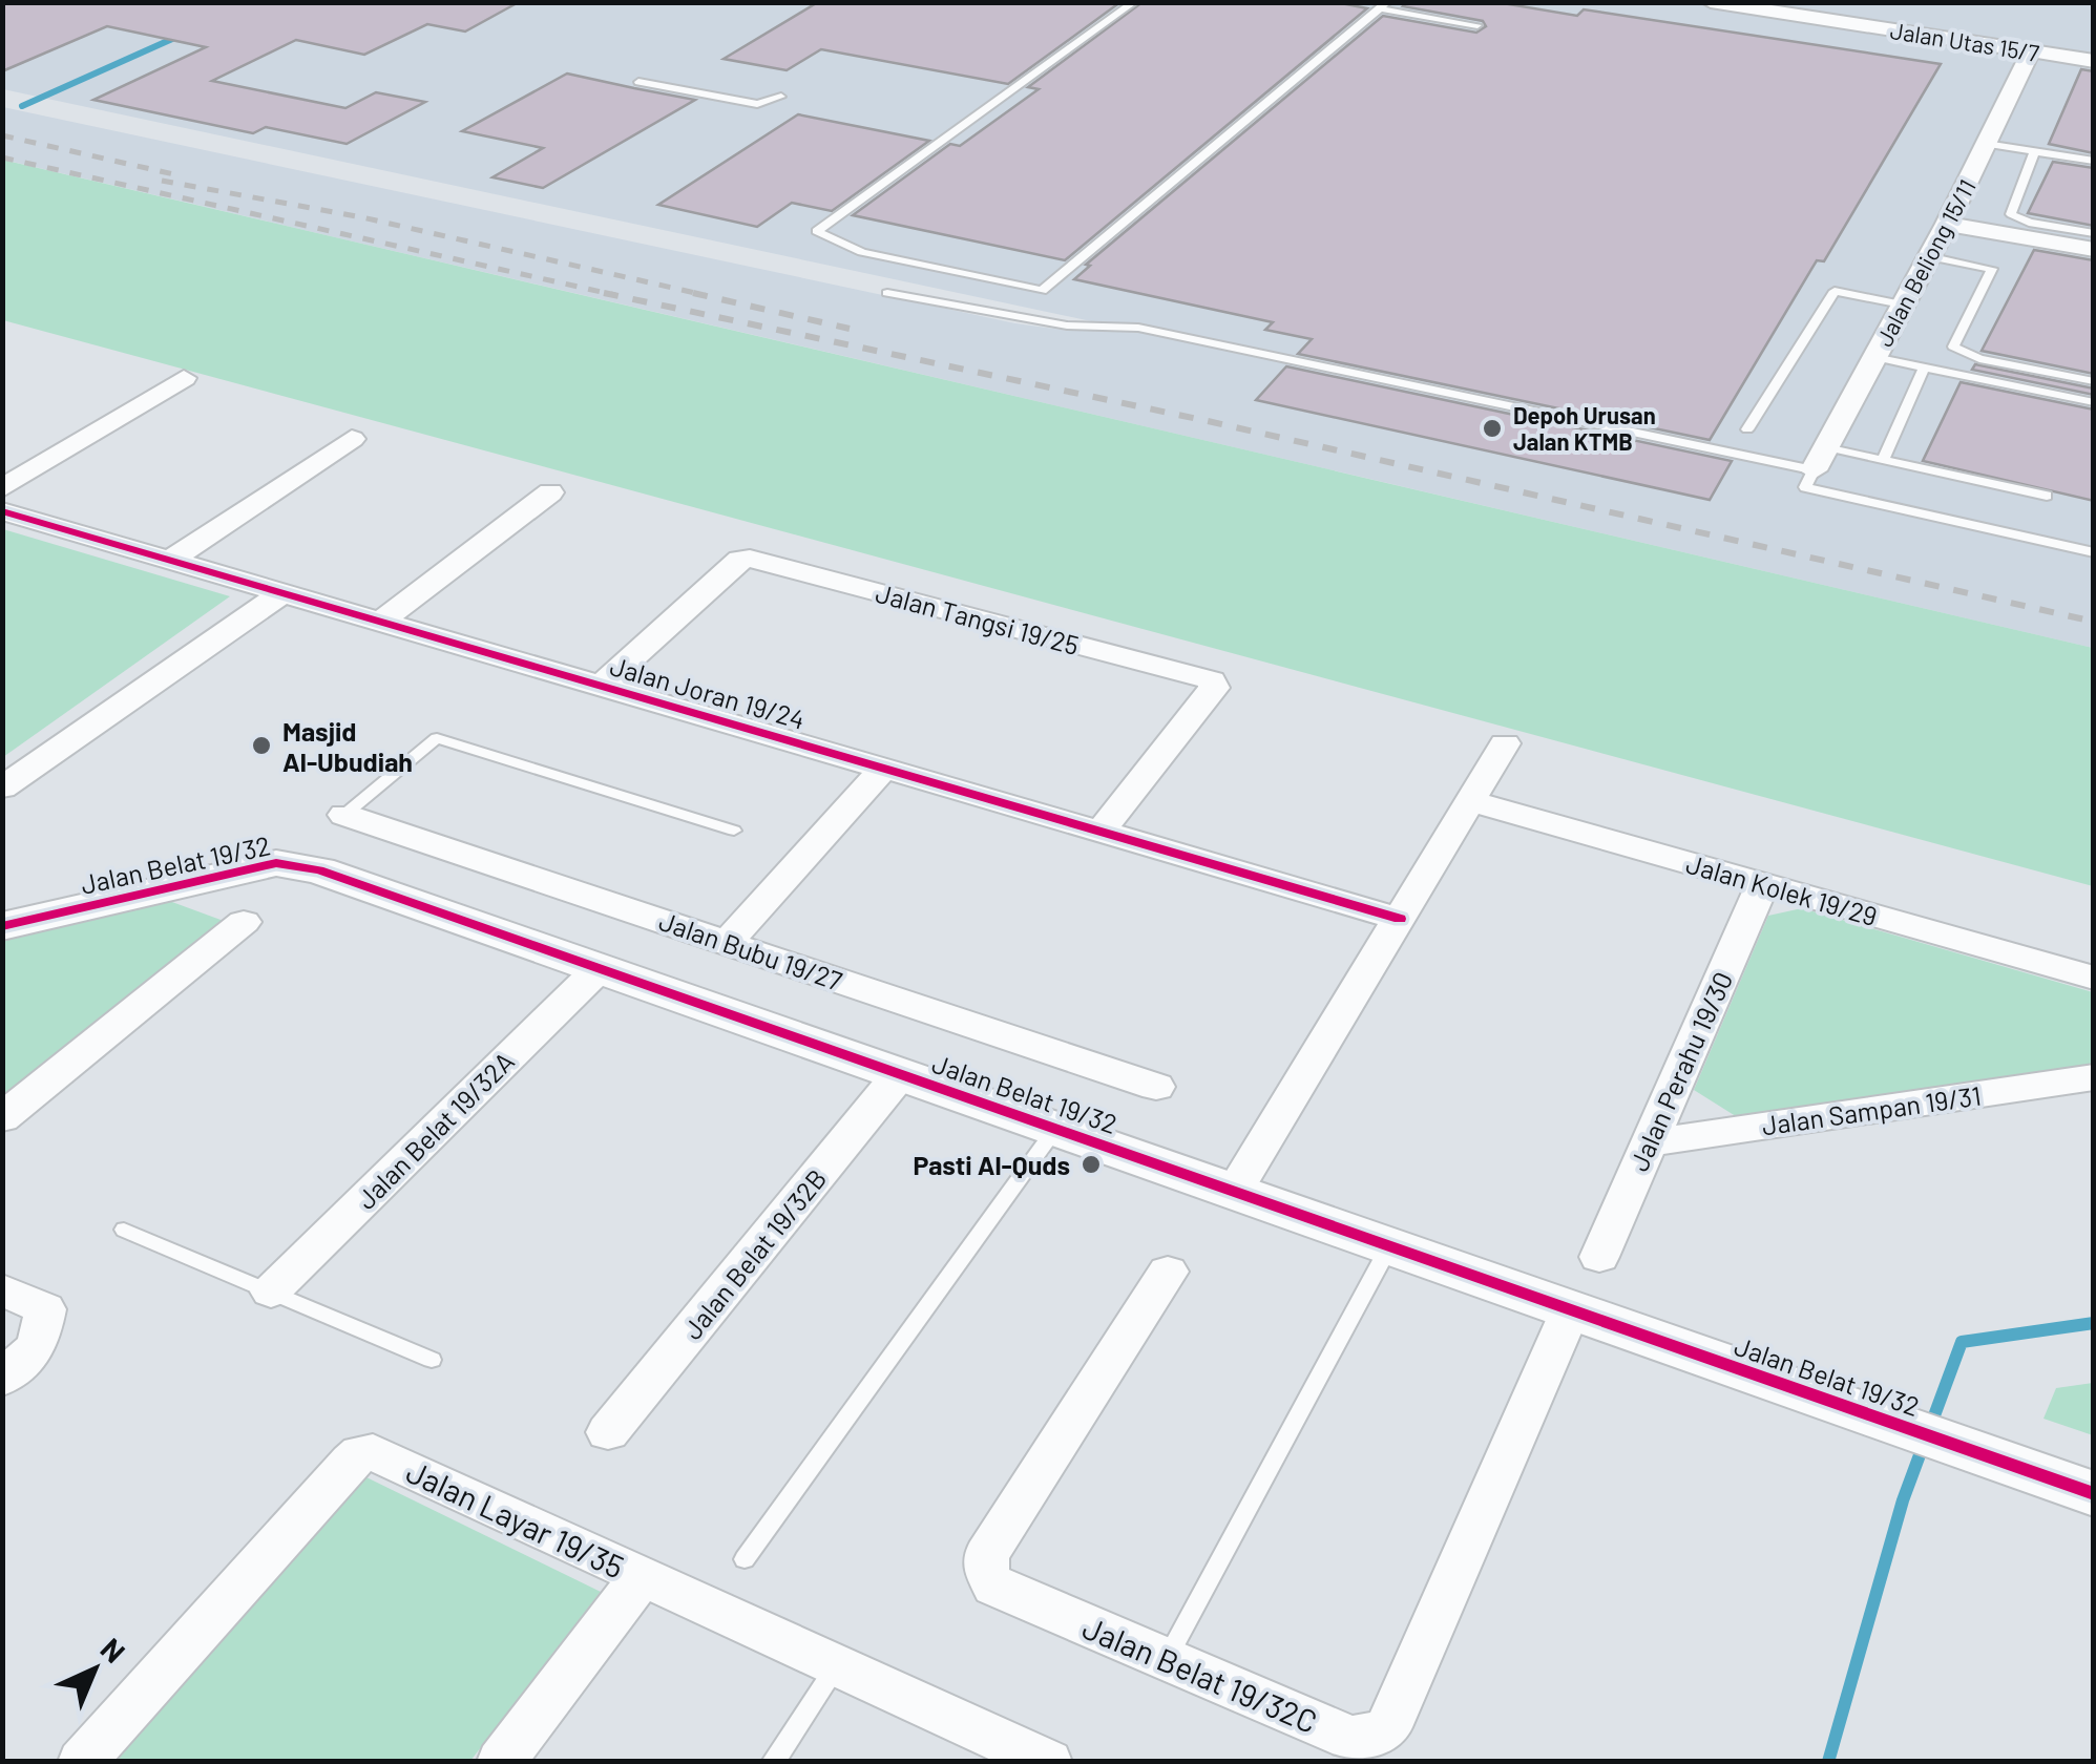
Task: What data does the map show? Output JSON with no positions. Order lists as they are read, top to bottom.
{
  "streets": {
    "street": [
      "Jalan Utas 15/7",
      "Jalan Beliong 15/11",
      "Jalan Tangsi 19/25",
      "Jalan Joran 19/24",
      "Jalan Belat 19/32",
      "Jalan Kolek 19/29",
      "Jalan Bubu 19/27",
      "Jalan Perahu 19/30",
      "Jalan Sampan 19/31",
      "Jalan Belat 19/32A",
      "Jalan Belat 19/32B",
      "Jalan Layar 19/35",
      "Jalan Belat 19/32C"
    ]
  },
  "crossings": [
    ["Jalan Utas 15/7", "Jalan Beliong 15/11"],
    ["Jalan Tangsi 19/25", "Jalan Joran 19/24"],
    ["Jalan Belat 19/32", "Jalan Belat 19/32A"],
    ["Jalan Belat 19/32", "Jalan Belat 19/32B"],
    ["Jalan Belat 19/32", "Jalan Belat 19/32C"],
    ["Jalan Kolek 19/29", "Jalan Perahu 19/30"],
    ["Jalan Perahu 19/30", "Jalan Sampan 19/31"]
  ],
  "places": ["Depoh Urusan Jalan KTMB", "Masjid Al-Ubudiah", "Pasti Al-Quds"],
  "north": "top right"
}
